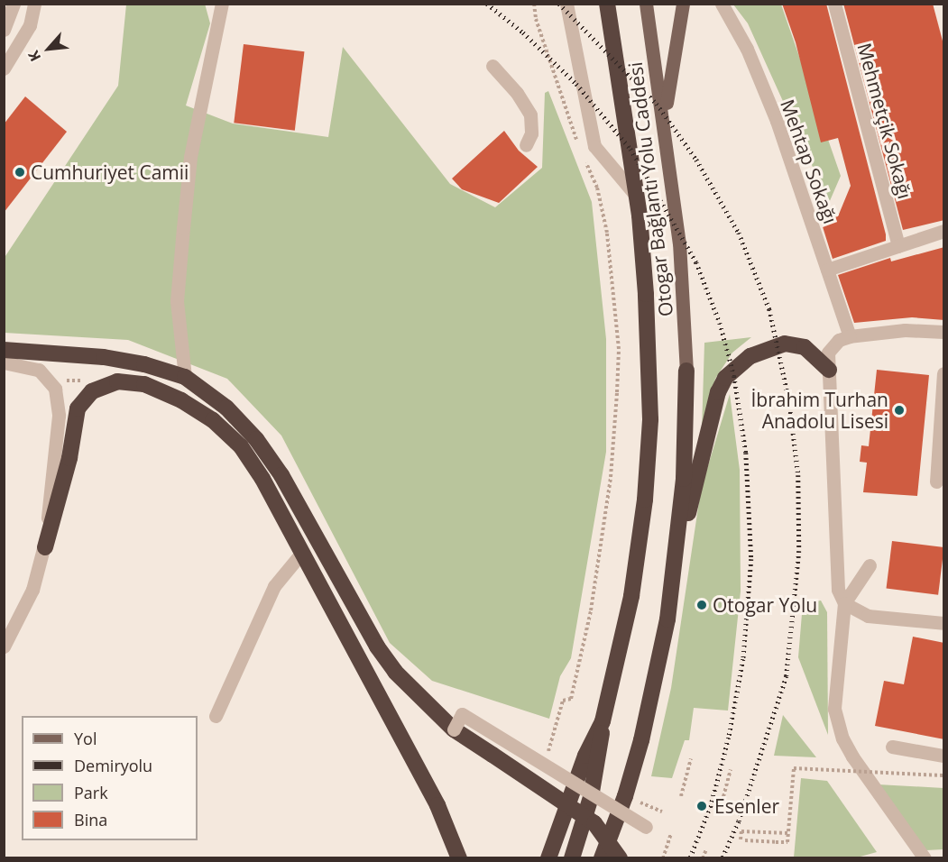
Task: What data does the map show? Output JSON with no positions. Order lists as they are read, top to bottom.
{
  "streets": {
    "main road": ["Otogar Bağlantı Yolu Caddesi"],
    "street": ["Mehmetçik Sokağı", "Mehtap Sokağı"]
  },
  "places": [
    "Cumhuriyet Camii",
    "İbrahim Turhan Anadolu Lisesi",
    "Otogar Yolu",
    "Esenler"
  ],
  "legend": [
    "Yol",
    "Demiryolu",
    "Park",
    "Bina"
  ],
  "north": "bottom left"
}
